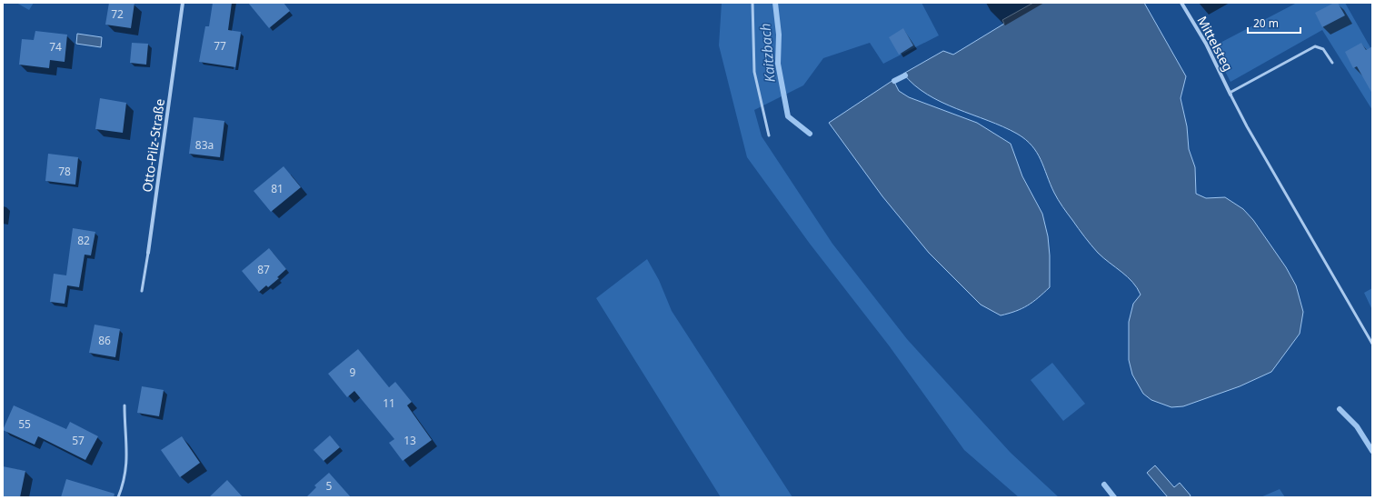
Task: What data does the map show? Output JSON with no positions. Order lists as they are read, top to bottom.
{
  "streets": {
    "street": ["Mittelsteg", "Otto-Pilz-Straße"]
  },
  "water": ["Kaitzbach"],
  "house_numbers": [
    "72",
    "77",
    "74",
    "83a",
    "78",
    "81",
    "82",
    "87",
    "86",
    "9",
    "11",
    "55",
    "57",
    "13",
    "5"
  ],
  "scale_bar": "20 m"
}
